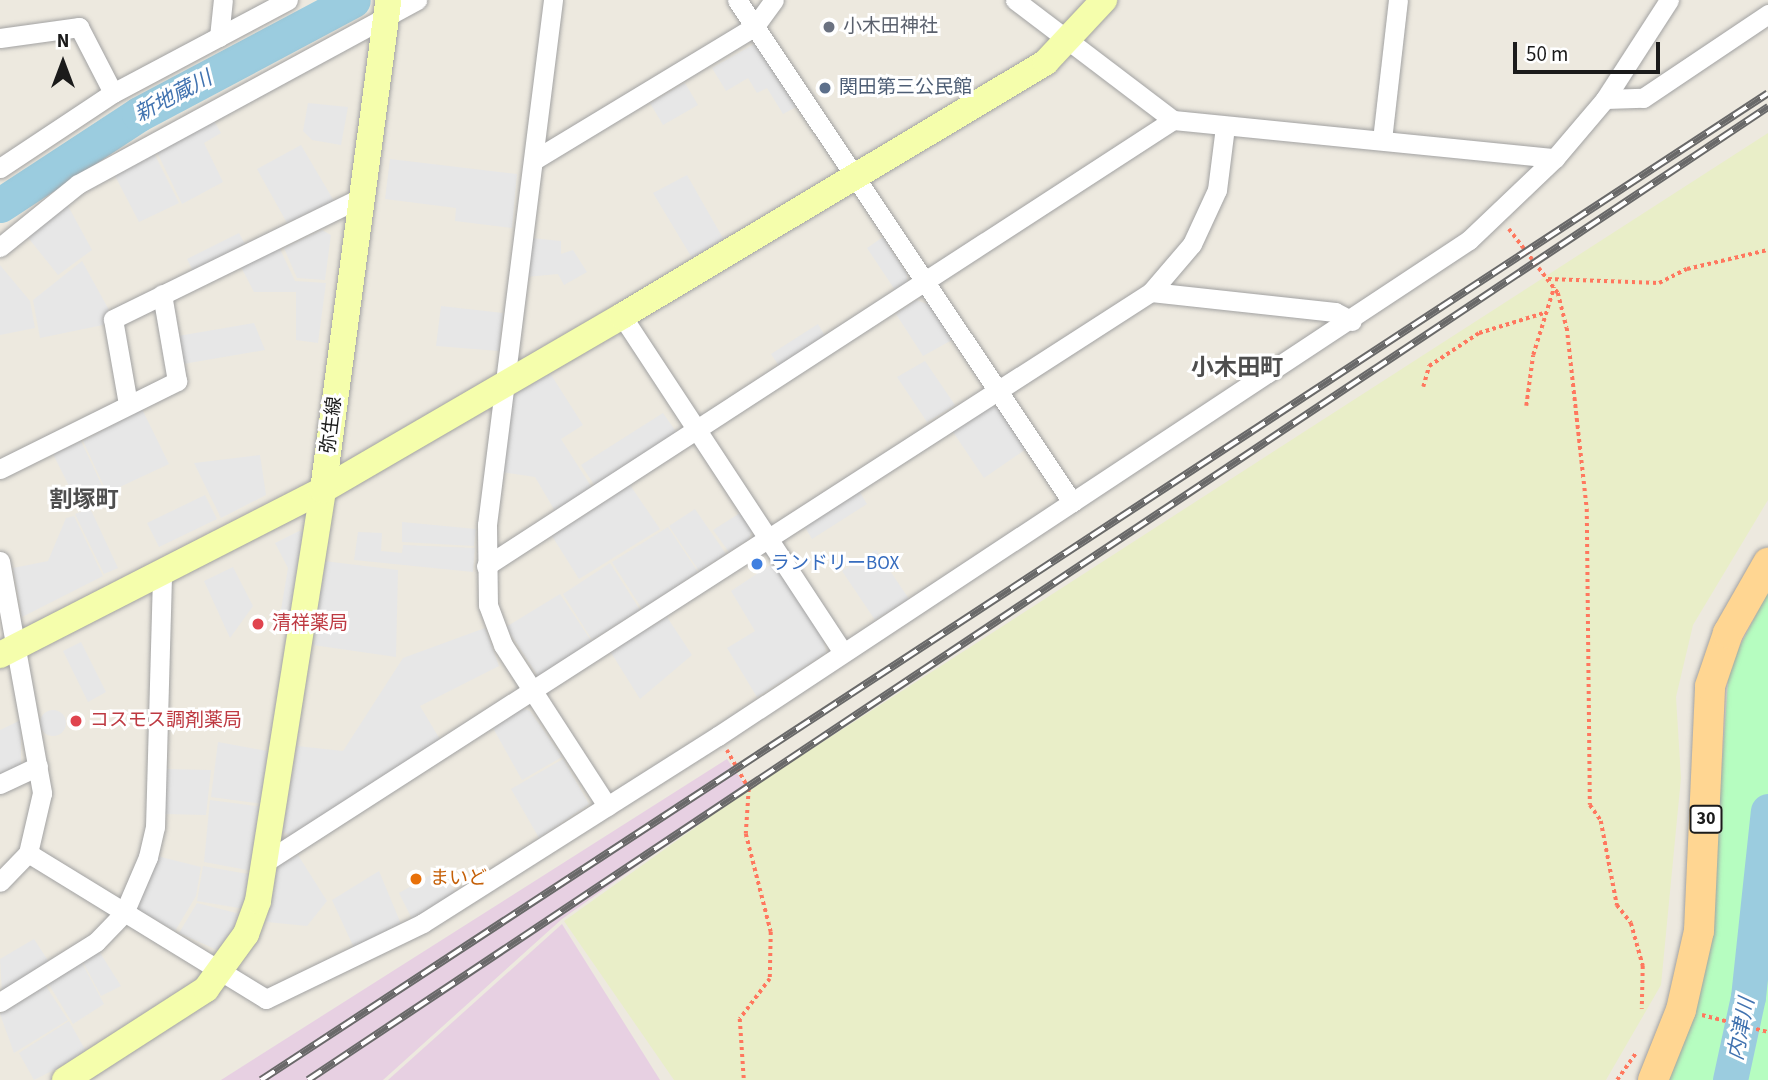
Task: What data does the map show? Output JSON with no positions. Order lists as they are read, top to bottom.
{
  "streets": {
    "main road": ["30"],
    "street": ["弥生線"]
  },
  "districts": ["小木田町", "割塚町"],
  "water": ["新地蔵川", "内津川"],
  "places": [
    "小木田神社",
    "関田第三公民館",
    "ランドリーBOX",
    "清祥薬局",
    "コスモス調剤薬局",
    "まいど"
  ],
  "scale_bar": "50 m",
  "north": "top"
}
